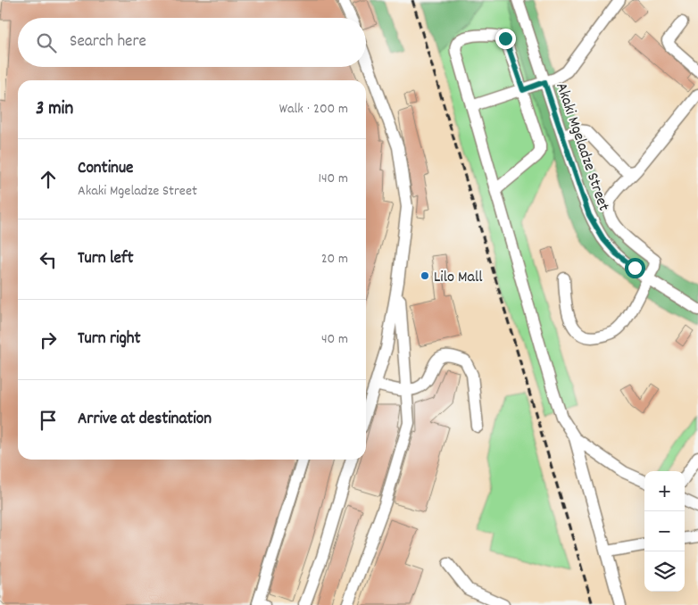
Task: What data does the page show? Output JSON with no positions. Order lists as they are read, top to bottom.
{
  "streets": {
    "street": ["Akaki Mgeladze Street"]
  },
  "places": ["Lilo Mall"],
  "page": {
    "search": "Search here",
    "heading": ["3 min", "Walk · 200 m"],
    "list": [
      ["Continue", "Akaki Mgeladze Street", "140 m"],
      ["Turn left", "20 m"],
      ["Turn right", "40 m"],
      "Arrive at destination"
    ],
    "map_buttons": ["+", "−"]
  }
}
